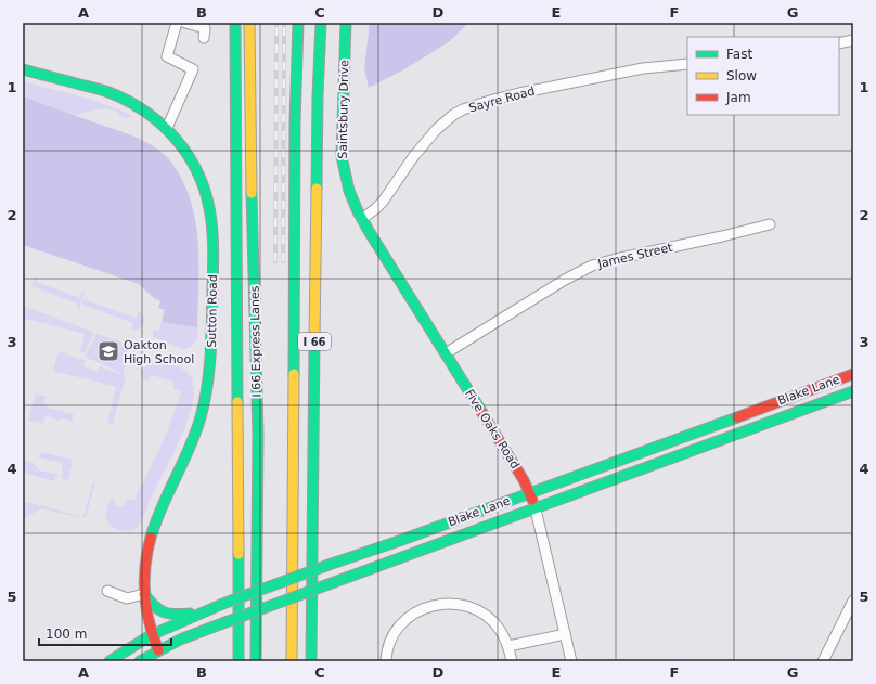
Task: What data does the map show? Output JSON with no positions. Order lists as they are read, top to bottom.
{
  "streets": {
    "main road": [
      "Saintsbury Drive",
      "Sutton Road",
      "I 66 Express Lanes",
      "I 66",
      "Blake Lane",
      "Five Oaks Road"
    ],
    "street": ["Sayre Road", "James Street"]
  },
  "crossings": [
    ["Sayre Road", "Saintsbury Drive"],
    ["Sayre Road", "Five Oaks Road"],
    ["Saintsbury Drive", "Five Oaks Road"],
    ["James Street", "Five Oaks Road"],
    ["Sutton Road", "Blake Lane"],
    ["Blake Lane", "Five Oaks Road"]
  ],
  "places": {
    "school or university": ["Oakton High School"]
  },
  "legend": ["Fast", "Slow", "Jam"],
  "scale_bar": "100 m",
  "grid": {
    "columns": [
      "A",
      "B",
      "C",
      "D",
      "E",
      "F",
      "G"
    ],
    "rows": [
      "1",
      "2",
      "3",
      "4",
      "5"
    ]
  }
}
